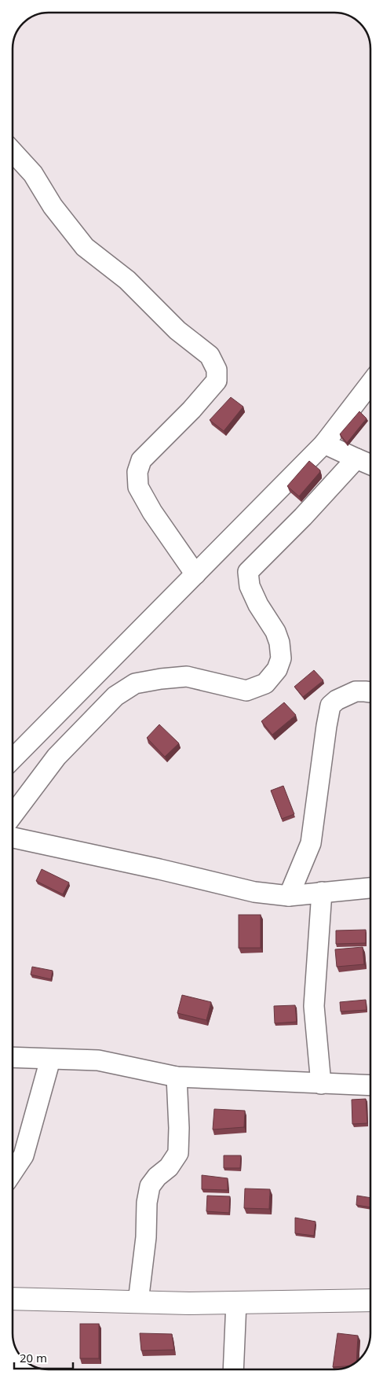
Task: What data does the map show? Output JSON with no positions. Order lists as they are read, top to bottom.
{
  "scale_bar": "20 m"
}
